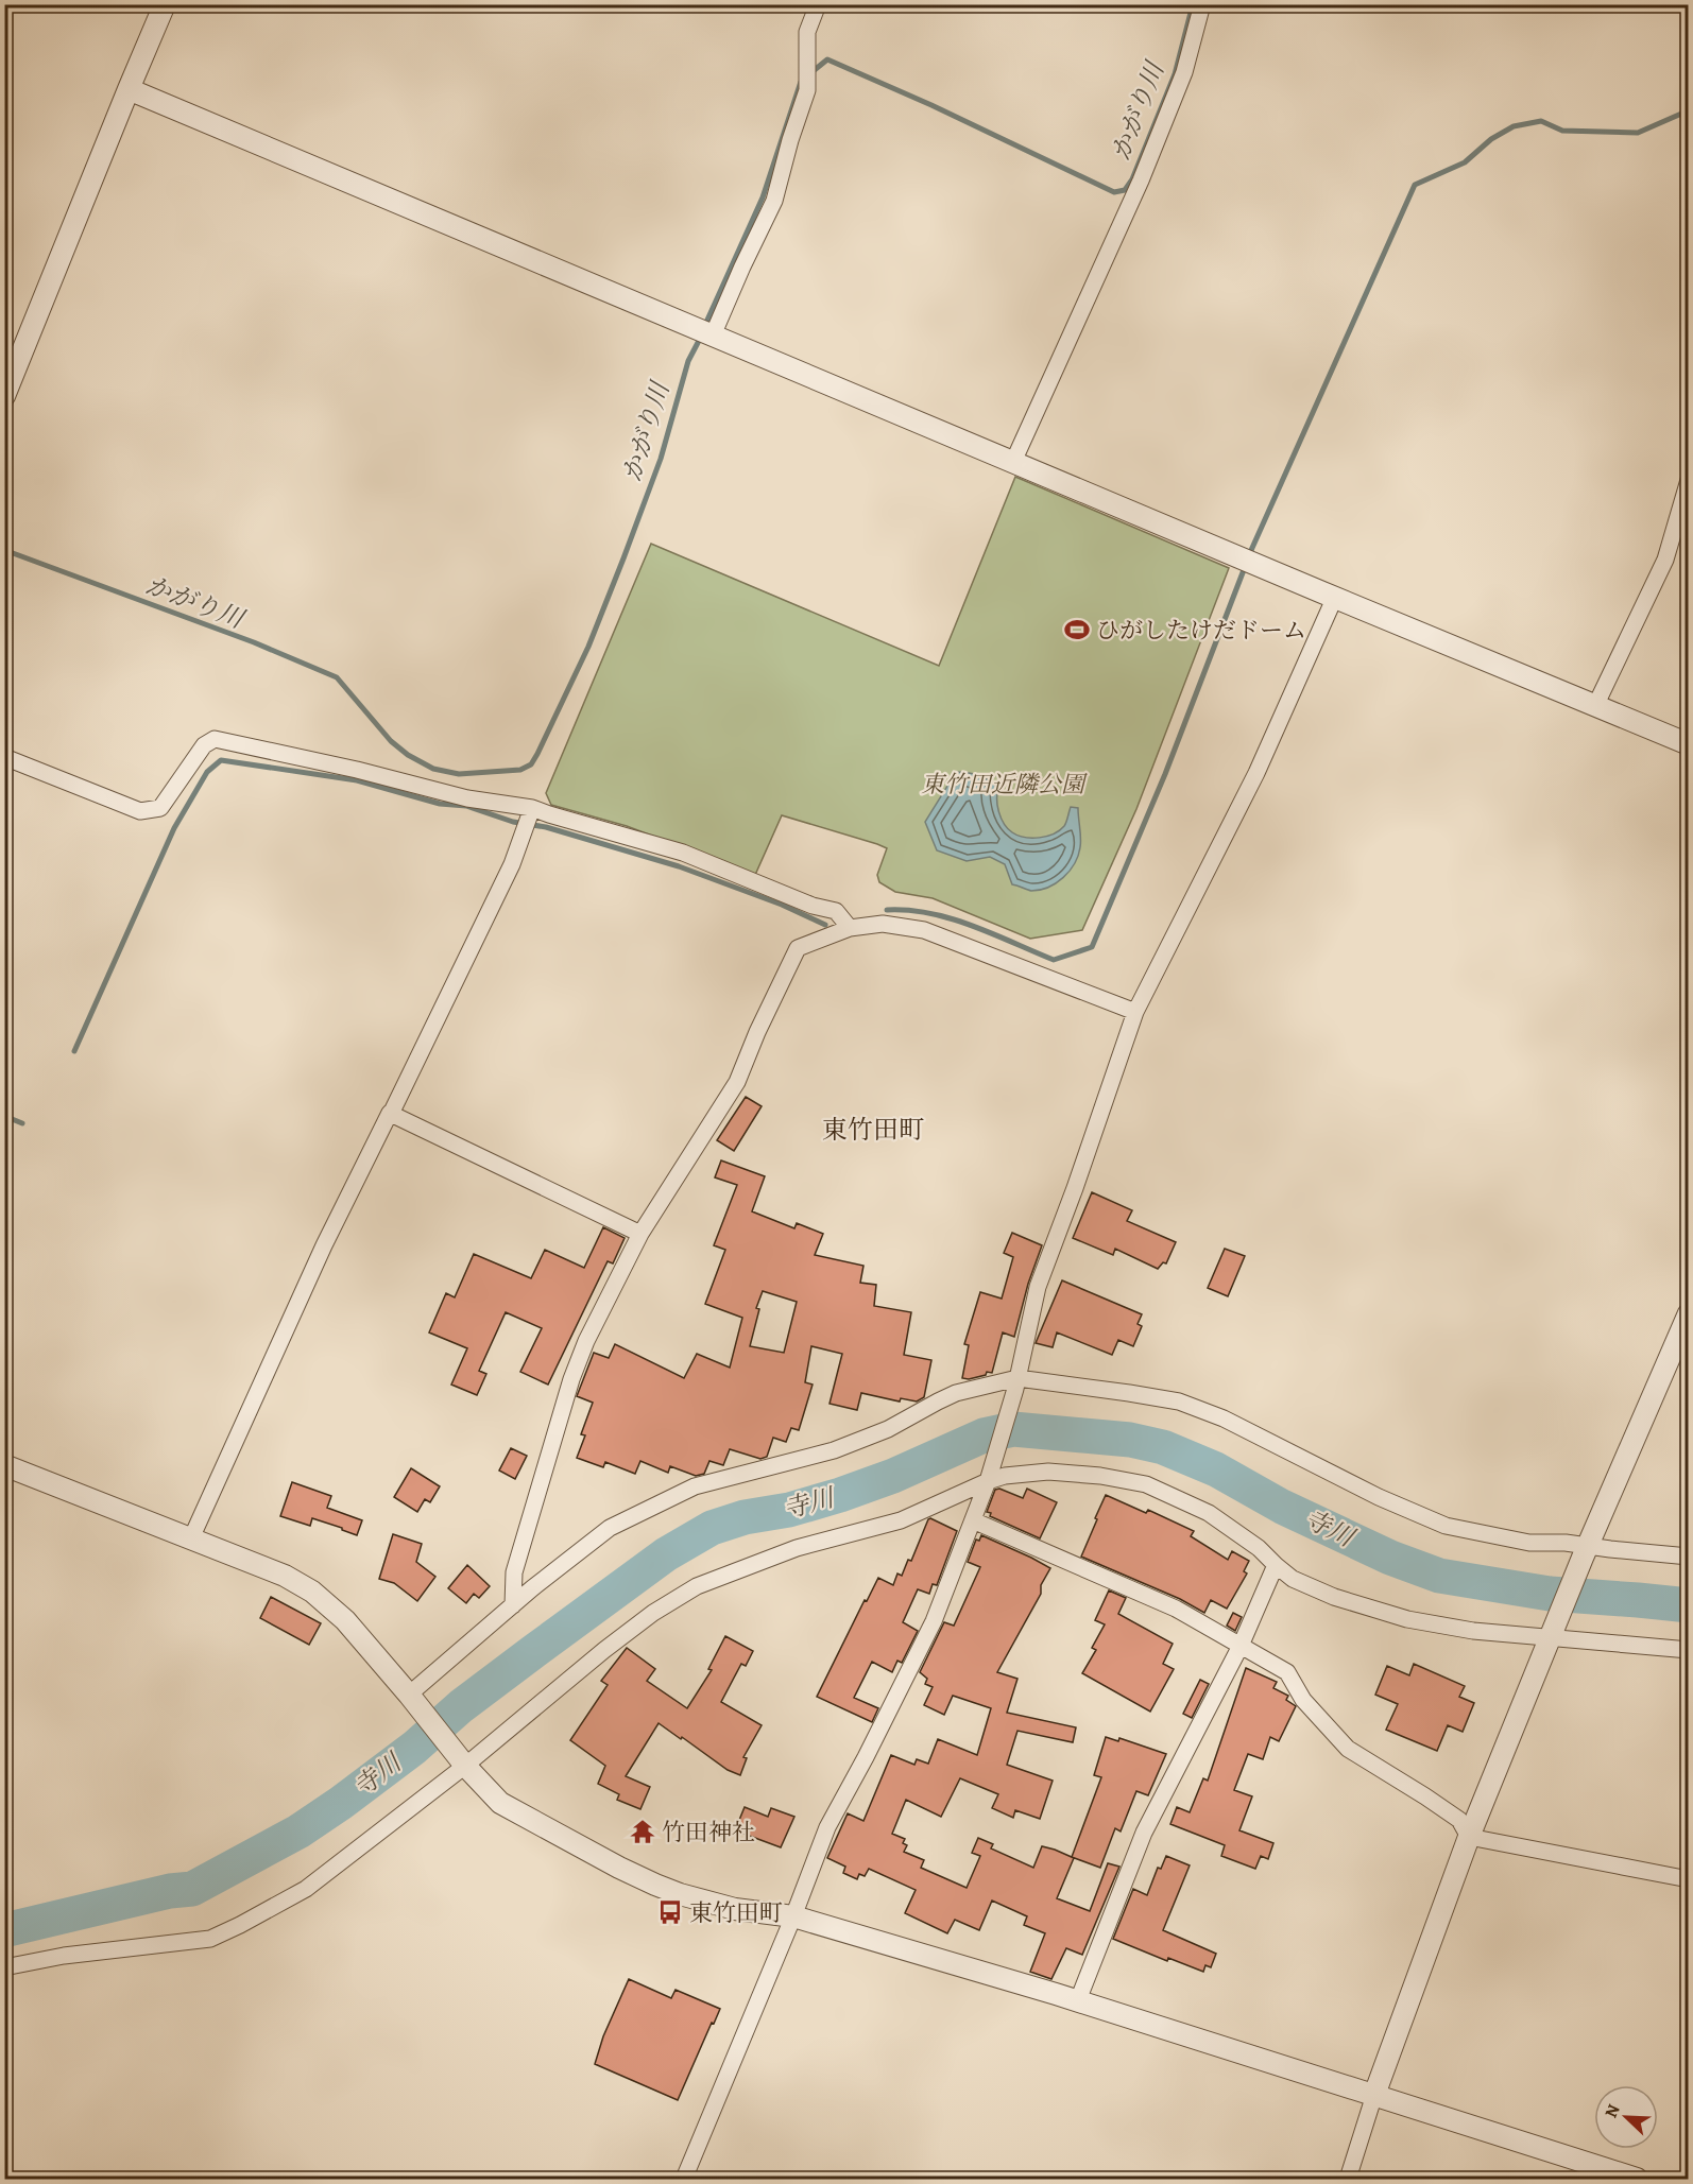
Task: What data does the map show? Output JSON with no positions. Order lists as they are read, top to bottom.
{
  "districts": ["東竹田町"],
  "water": ["かがり川", "寺川"],
  "parks": ["東竹田近隣公園"],
  "places": {
    "sports": ["ひがしたけだドーム"],
    "temple": ["竹田神社"],
    "bus stop": ["東竹田町"]
  },
  "north": "top left"
}
